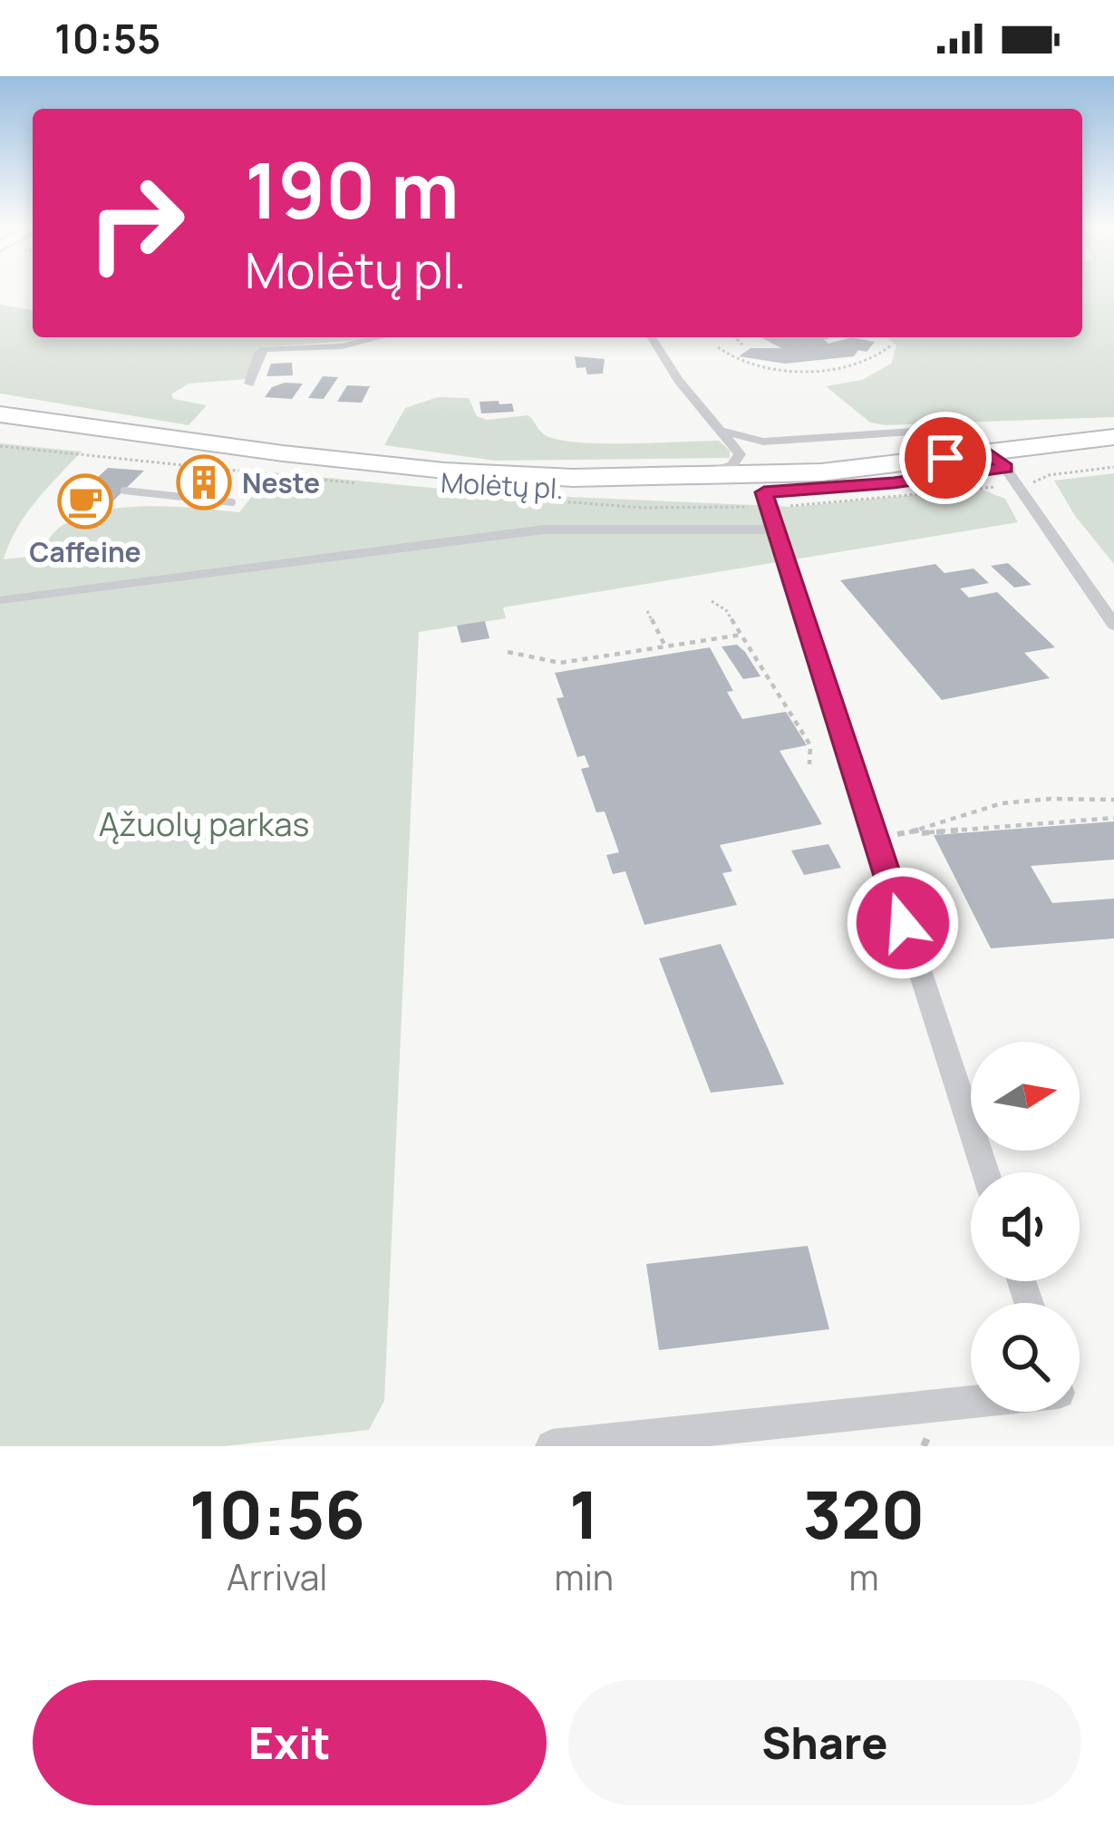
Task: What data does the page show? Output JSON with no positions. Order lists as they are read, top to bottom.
{
  "streets": {
    "highway": ["Molėtų pl."]
  },
  "parks": ["Ąžuolų parkas"],
  "places": {
    "building": ["Neste"],
    "cafe": ["Caffeine"]
  },
  "north": "right",
  "page": {
    "status": "10:55",
    "turn": ["190 m", "Molėtų pl."],
    "eta": [
      "10:56",
      "Arrival",
      "1",
      "min",
      "320",
      "m"
    ],
    "buttons": ["Exit", "Share"]
  }
}
